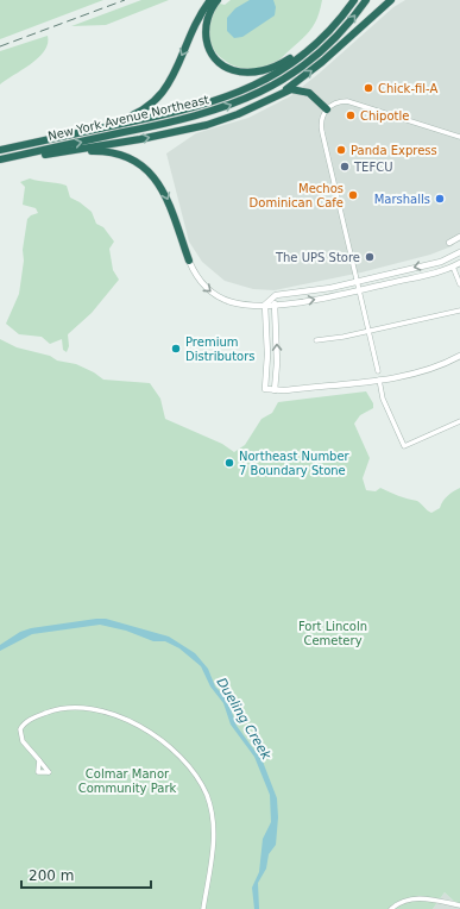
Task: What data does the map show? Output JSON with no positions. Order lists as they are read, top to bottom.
{
  "streets": {
    "highway": ["New York Avenue Northeast"]
  },
  "water": ["Dueling Creek"],
  "parks": ["Fort Lincoln Cemetery", "Colmar Manor Community Park"],
  "places": [
    "Chick-fil-A",
    "Chipotle",
    "Panda Express",
    "TEFCU",
    "Mechos Dominican Cafe",
    "Marshalls",
    "The UPS Store",
    "Premium Distributors",
    "Northeast Number 7 Boundary Stone"
  ],
  "scale_bar": "200 m"
}
